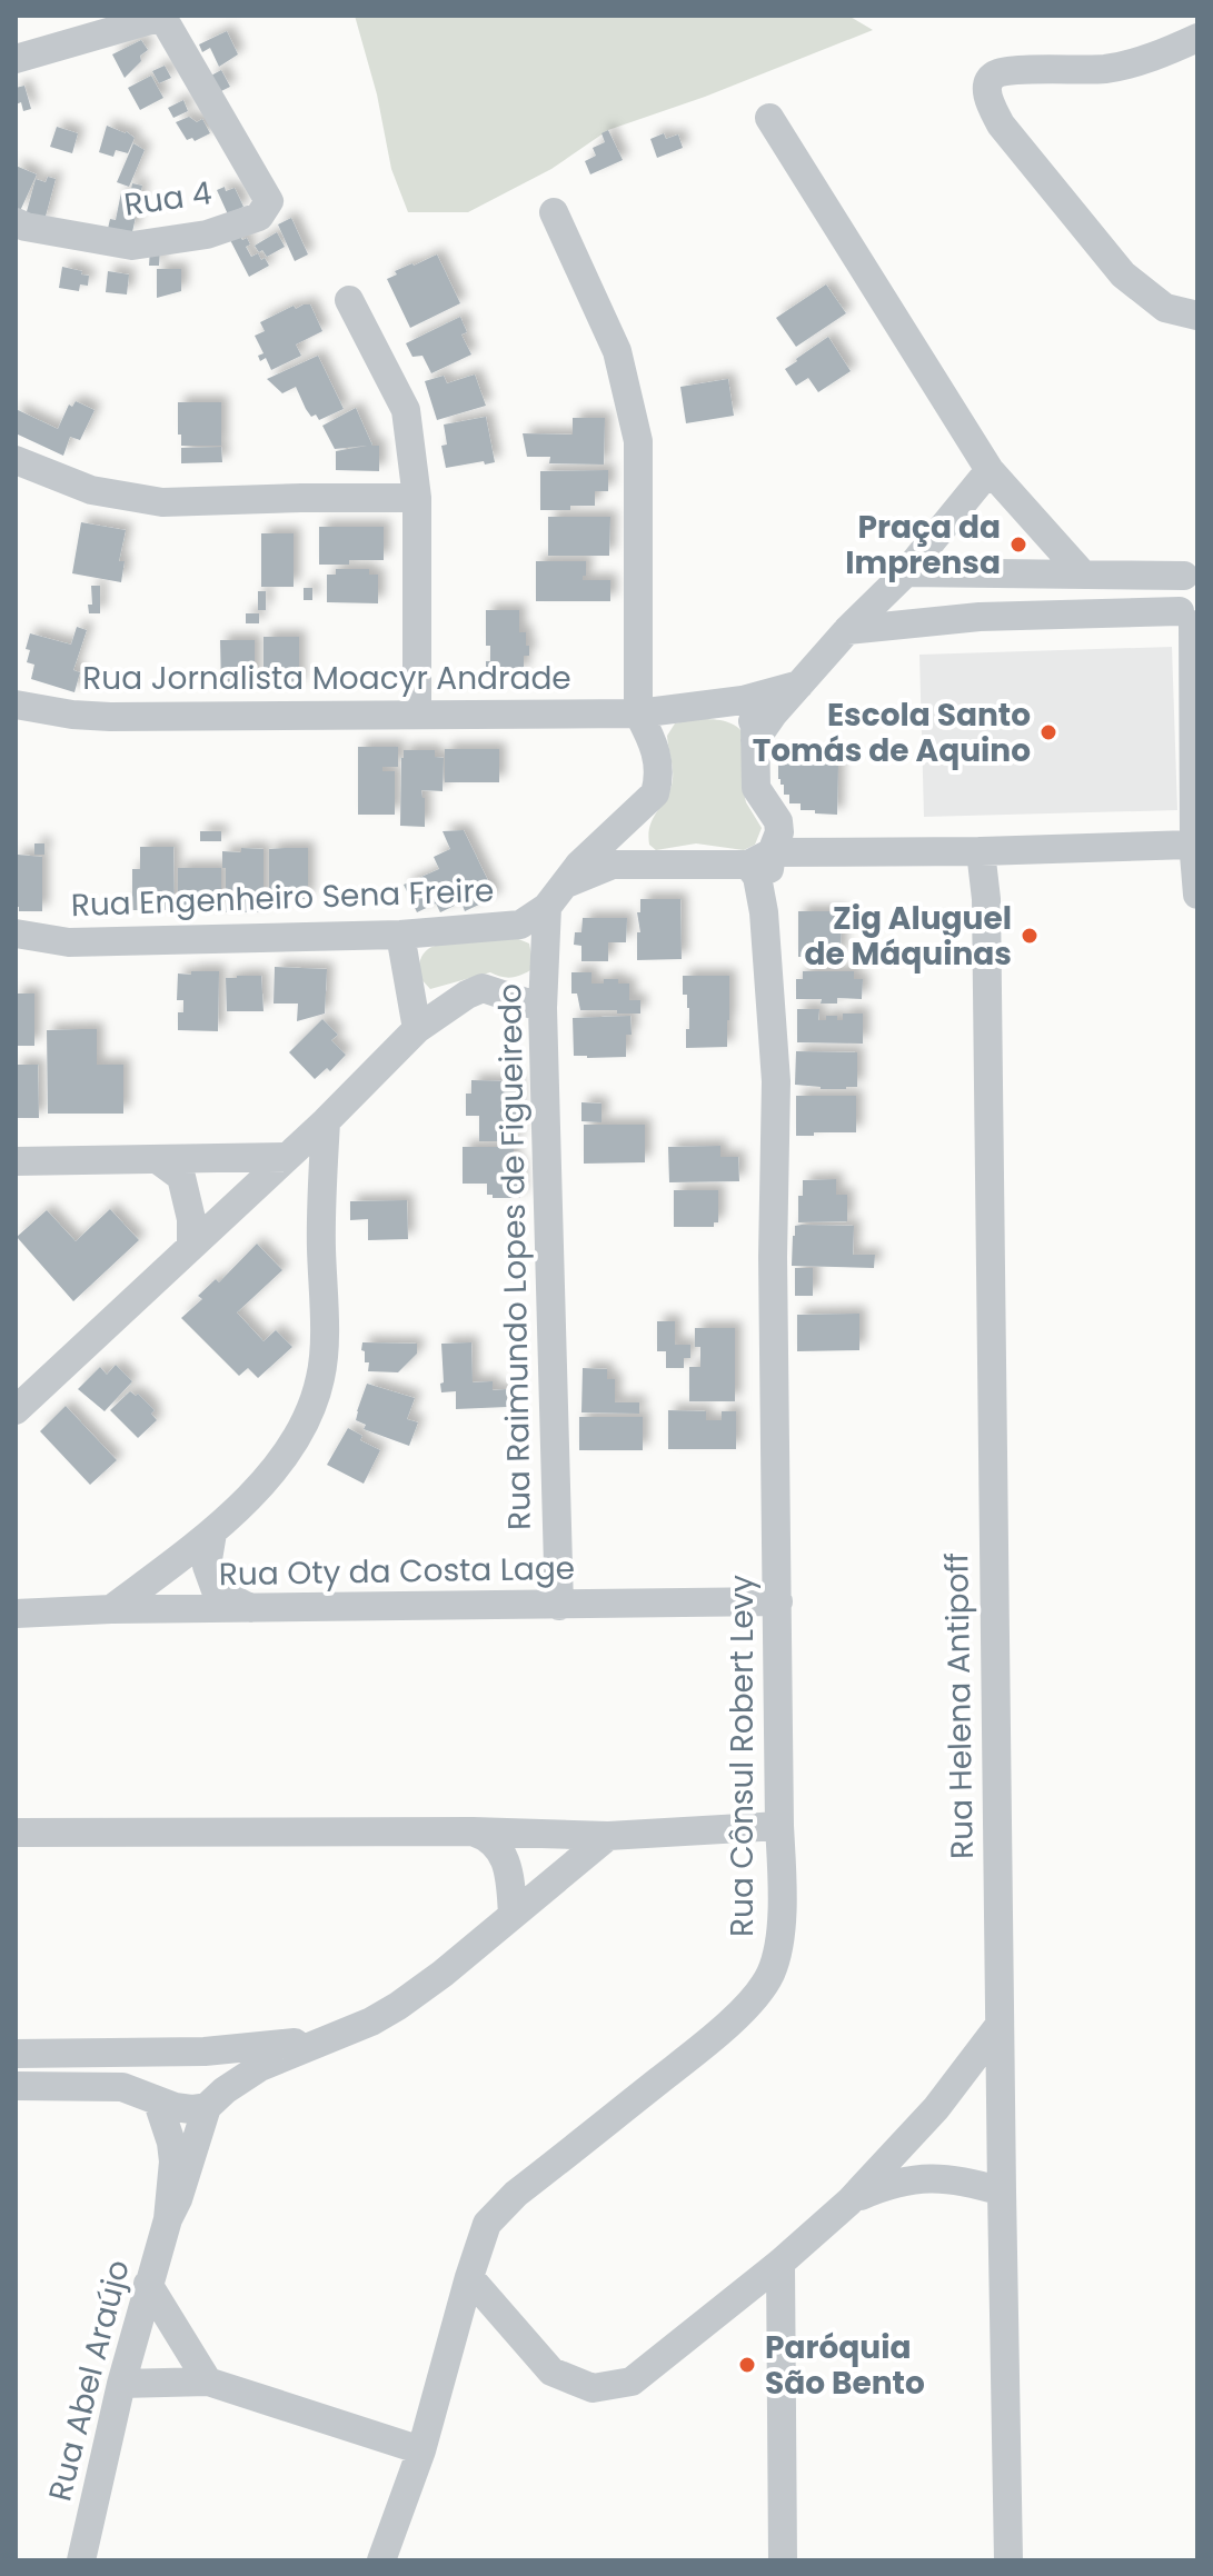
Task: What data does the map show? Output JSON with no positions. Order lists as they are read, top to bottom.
{
  "streets": {
    "street": [
      "Rua 4",
      "Rua Jornalista Moacyr Andrade",
      "Rua Engenheiro Sena Freire",
      "Rua Raimundo Lopes de Figueiredo",
      "Rua Oty da Costa Lage",
      "Rua Helena Antipoff",
      "Rua Cônsul Robert Levy",
      "Rua Abel Araújo"
    ]
  },
  "crossings": [
    ["Rua Engenheiro Sena Freire", "Rua Raimundo Lopes de Figueiredo"],
    ["Rua Raimundo Lopes de Figueiredo", "Rua Oty da Costa Lage"],
    ["Rua Oty da Costa Lage", "Rua Cônsul Robert Levy"]
  ],
  "places": [
    "Praça da Imprensa",
    "Escola Santo Tomás de Aquino",
    "Zig Aluguel de Máquinas",
    "Paróquia São Bento"
  ]
}
